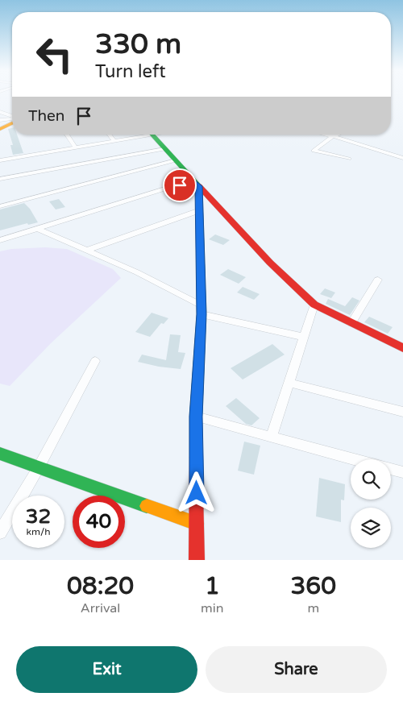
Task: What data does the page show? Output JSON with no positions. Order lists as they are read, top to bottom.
{
  "page": {
    "turn": ["330 m", "Turn left"],
    "then": "Then",
    "speed": "32 km/h",
    "limit": "40",
    "eta": [
      "08:20",
      "Arrival",
      "1",
      "min",
      "360",
      "m"
    ],
    "buttons": ["Exit", "Share"]
  }
}
